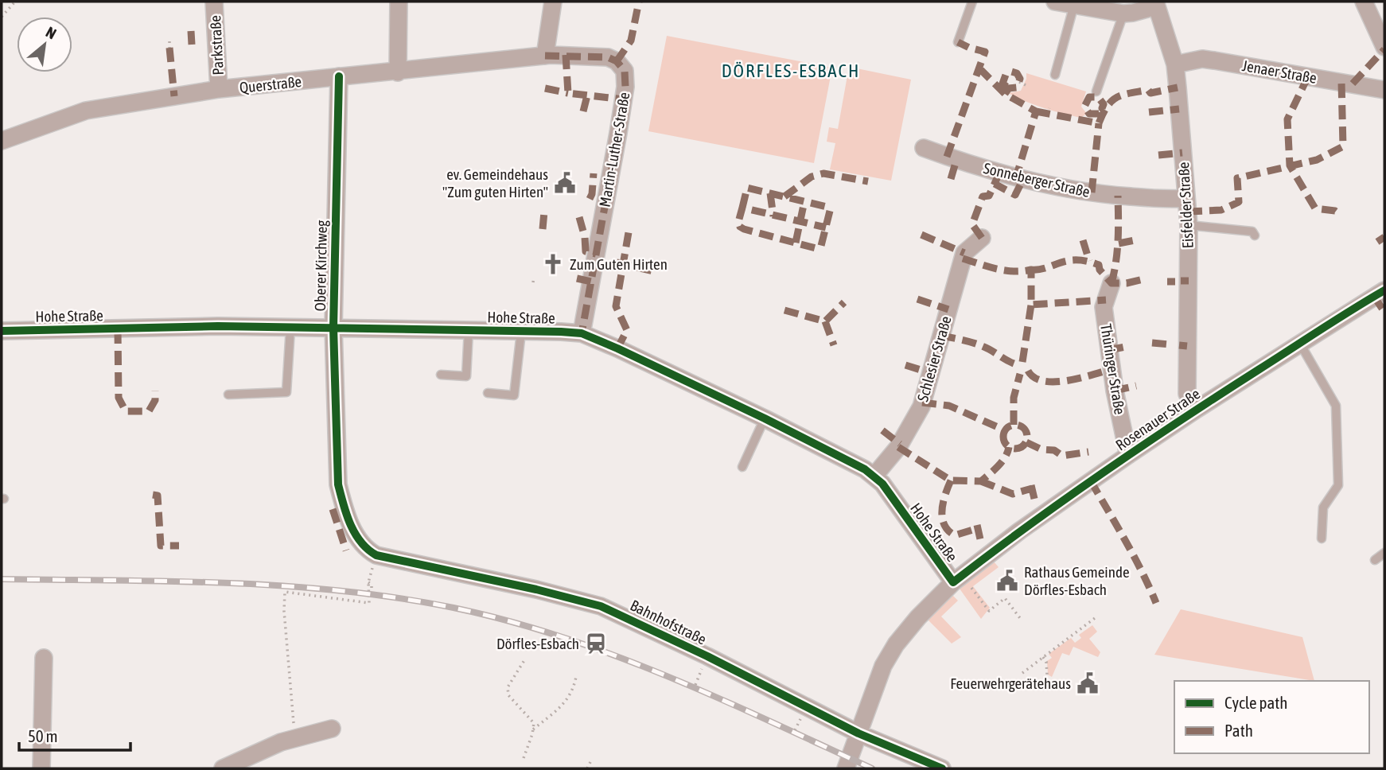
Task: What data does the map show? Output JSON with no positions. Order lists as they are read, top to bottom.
{
  "streets": {
    "street": [
      "Parkstraße",
      "Jenaer Straße",
      "Querstraße",
      "Martin-Luther-Straße",
      "Sonneberger Straße",
      "Eisfelder Straße",
      "Oberer Kirchweg",
      "Hohe Straße",
      "Schlesier Straße",
      "Thüringer Straße",
      "Rosenauer Straße",
      "Bahnhofstraße"
    ]
  },
  "crossings": [
    ["Parkstraße", "Querstraße"],
    ["Jenaer Straße", "Eisfelder Straße"],
    ["Querstraße", "Martin-Luther-Straße"],
    ["Querstraße", "Oberer Kirchweg"],
    ["Martin-Luther-Straße", "Hohe Straße"],
    ["Sonneberger Straße", "Eisfelder Straße"],
    ["Eisfelder Straße", "Rosenauer Straße"],
    ["Oberer Kirchweg", "Hohe Straße"],
    ["Oberer Kirchweg", "Bahnhofstraße"],
    ["Hohe Straße", "Schlesier Straße"],
    ["Hohe Straße", "Rosenauer Straße"],
    ["Thüringer Straße", "Rosenauer Straße"],
    ["Rosenauer Straße", "Bahnhofstraße"]
  ],
  "districts": ["DÖRFLES-ESBACH"],
  "places": {
    "public building": ["ev. Gemeindehaus \"Zum guten Hirten\"", "Rathaus Gemeinde Dörfles-Esbach", "Feuerwehrgerätehaus"],
    "church": ["Zum Guten Hirten"],
    "station": ["Dörfles-Esbach"]
  },
  "legend": ["Cycle path", "Path"],
  "scale_bar": "50 m",
  "north": "top right"
}
